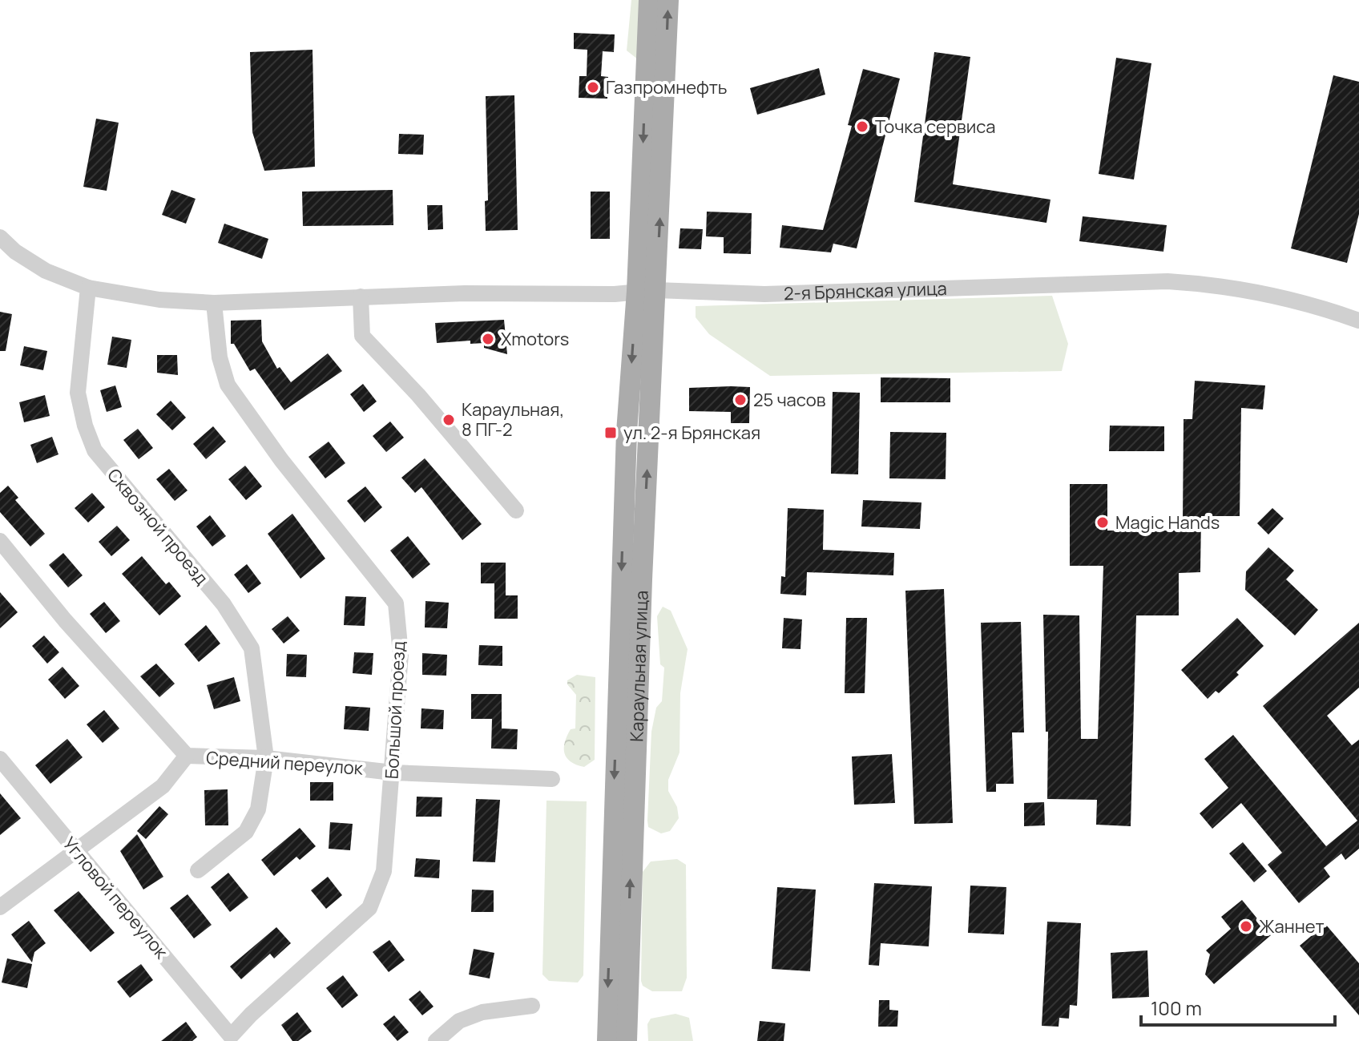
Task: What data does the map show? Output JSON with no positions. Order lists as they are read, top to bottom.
{
  "streets": {
    "main road": ["Караульная улица"],
    "street": [
      "2-я Брянская улица",
      "Сквозной проезд",
      "Большой проезд",
      "Средний переулок",
      "Угловой переулок"
    ]
  },
  "crossings": [
    ["2-я Брянская улица", "Сквозной проезд"],
    ["2-я Брянская улица", "Караульная улица"],
    ["2-я Брянская улица", "Большой проезд"],
    ["Сквозной проезд", "Средний переулок"],
    ["Большой проезд", "Средний переулок"],
    ["Большой проезд", "Угловой переулок"]
  ],
  "places": {
    "other": [
      "Газпромнефть",
      "Точка сервиса",
      "Xmotors",
      "25 часов",
      "Караульная, 8 ПГ-2",
      "Magic Hands",
      "Жаннет"
    ],
    "transit": ["ул. 2-я Брянская"]
  },
  "scale_bar": "100 m"
}
